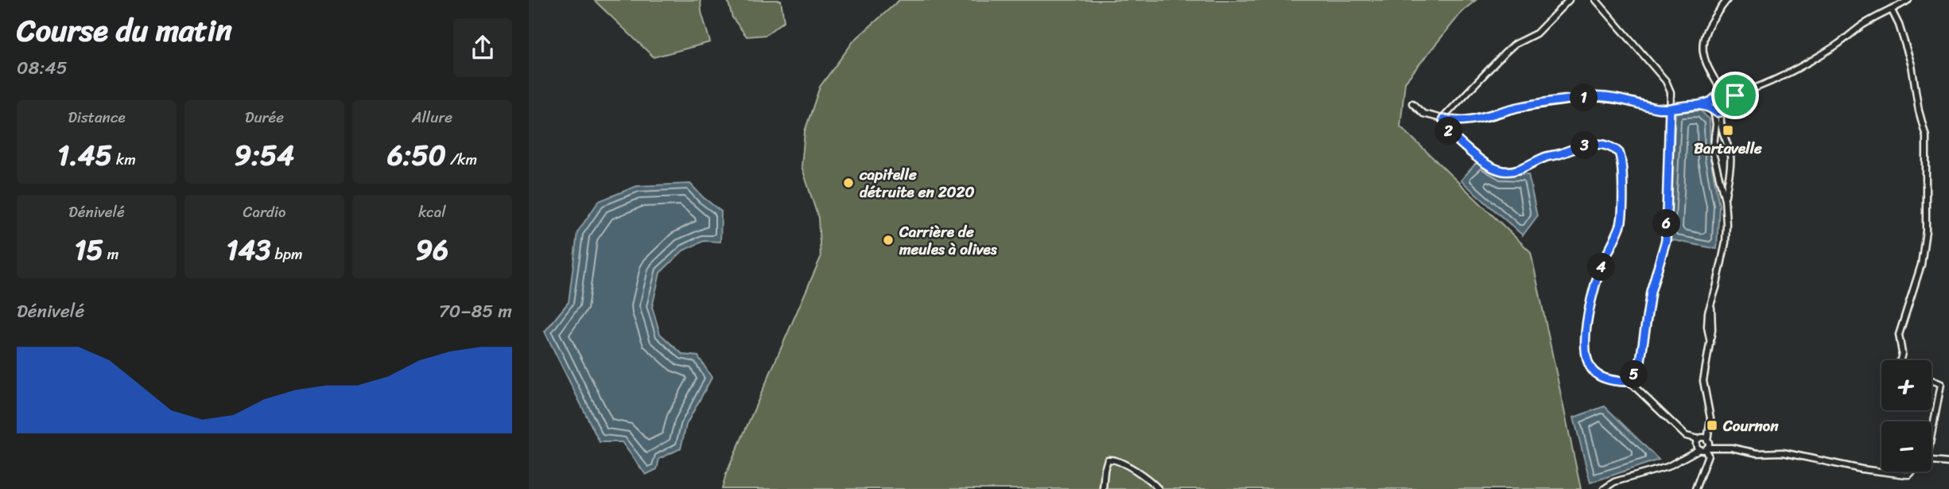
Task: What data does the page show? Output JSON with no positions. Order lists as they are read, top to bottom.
{
  "places": {
    "transit": ["Bartavelle", "Cournon"],
    "other": ["capitelle détruite en 2020", "Carrière de meules à olives"]
  },
  "page": {
    "heading": ["Course du matin", "08:45"],
    "pins": [
      "1",
      "2",
      "3",
      "6",
      "4",
      "5"
    ],
    "stats": [
      ["Distance", "1.45 km"],
      ["Durée", "9:54"],
      ["Allure", "6:50 /km"],
      ["Dénivelé", "15 m"],
      ["Cardio", "143 bpm"],
      ["kcal", "96"]
    ],
    "chart": ["Dénivelé", "70–85 m"],
    "map_buttons": ["+", "−"]
  }
}
